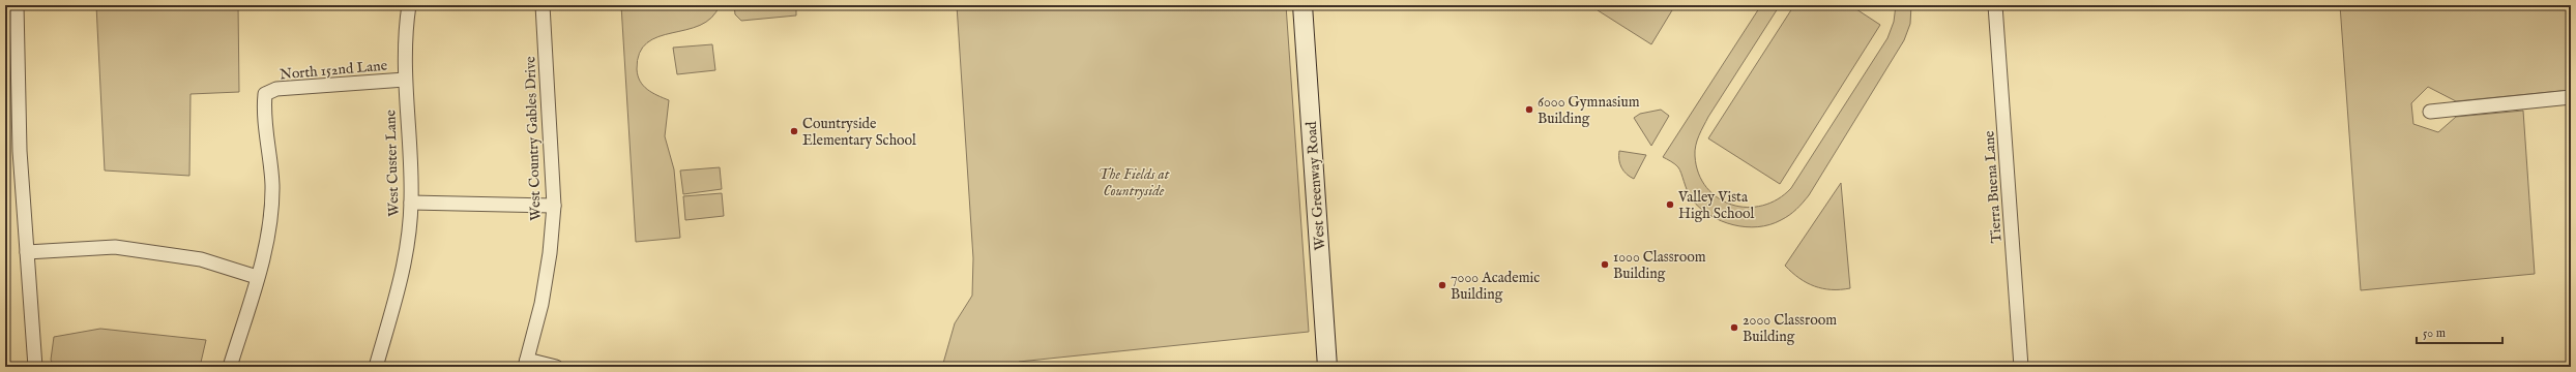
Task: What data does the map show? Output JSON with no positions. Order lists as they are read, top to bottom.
{
  "streets": {
    "main road": ["West Greenway Road"],
    "street": [
      "North 152nd Lane",
      "West Country Gables Drive",
      "West Custer Lane",
      "Tierra Buena Lane"
    ]
  },
  "crossings": [
    ["North 152nd Lane", "West Custer Lane"]
  ],
  "parks": ["The Fields at Countryside"],
  "places": [
    "6000 Gymnasium Building",
    "Countryside Elementary School",
    "Valley Vista High School",
    "1000 Classroom Building",
    "7000 Academic Building",
    "2000 Classroom Building"
  ],
  "scale_bar": "50 m"
}
